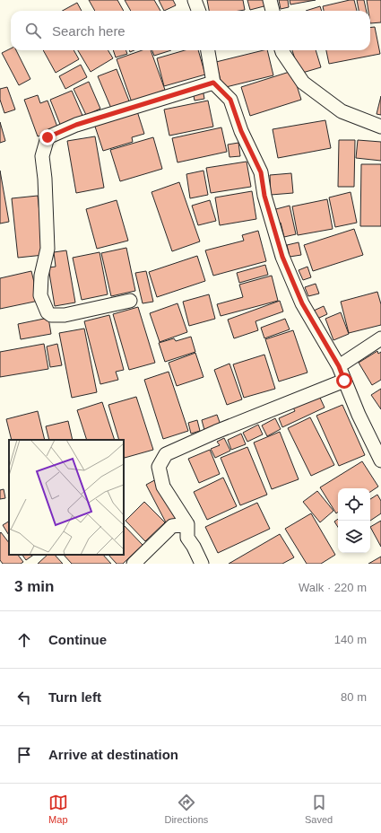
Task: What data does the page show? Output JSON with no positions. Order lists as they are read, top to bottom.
{
  "page": {
    "search": "Search here",
    "heading": ["3 min", "Walk · 220 m"],
    "list": [
      ["Continue", "140 m"],
      ["Turn left", "80 m"],
      "Arrive at destination"
    ],
    "nav": ["Map", "Directions", "Saved"]
  }
}
